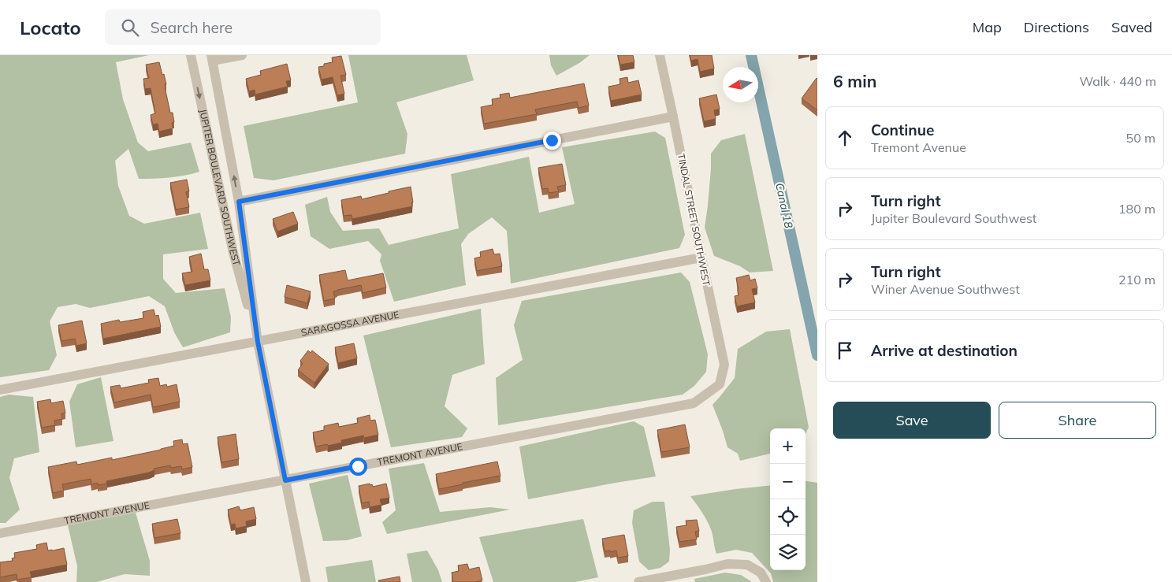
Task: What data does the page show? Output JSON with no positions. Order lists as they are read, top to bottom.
{
  "streets": {
    "street": [
      "JUPITER BOULEVARD SOUTHWEST",
      "TINDAL STREET SOUTHWEST",
      "SARAGOSSA AVENUE",
      "TREMONT AVENUE"
    ]
  },
  "crossings": [
    ["JUPITER BOULEVARD SOUTHWEST", "SARAGOSSA AVENUE"],
    ["JUPITER BOULEVARD SOUTHWEST", "TREMONT AVENUE"],
    ["TINDAL STREET SOUTHWEST", "SARAGOSSA AVENUE"],
    ["TINDAL STREET SOUTHWEST", "TREMONT AVENUE"]
  ],
  "water": ["Canal 18"],
  "north": "left",
  "page": {
    "header": "Locato",
    "search": "Search here",
    "nav": ["Map", "Directions", "Saved"],
    "heading": ["6 min", "Walk · 440 m"],
    "list": [
      ["Continue", "Tremont Avenue", "50 m"],
      ["Turn right", "Jupiter Boulevard Southwest", "180 m"],
      ["Turn right", "Winer Avenue Southwest", "210 m"],
      "Arrive at destination"
    ],
    "buttons": ["Save", "Share"],
    "map_buttons": ["+", "−"]
  }
}
